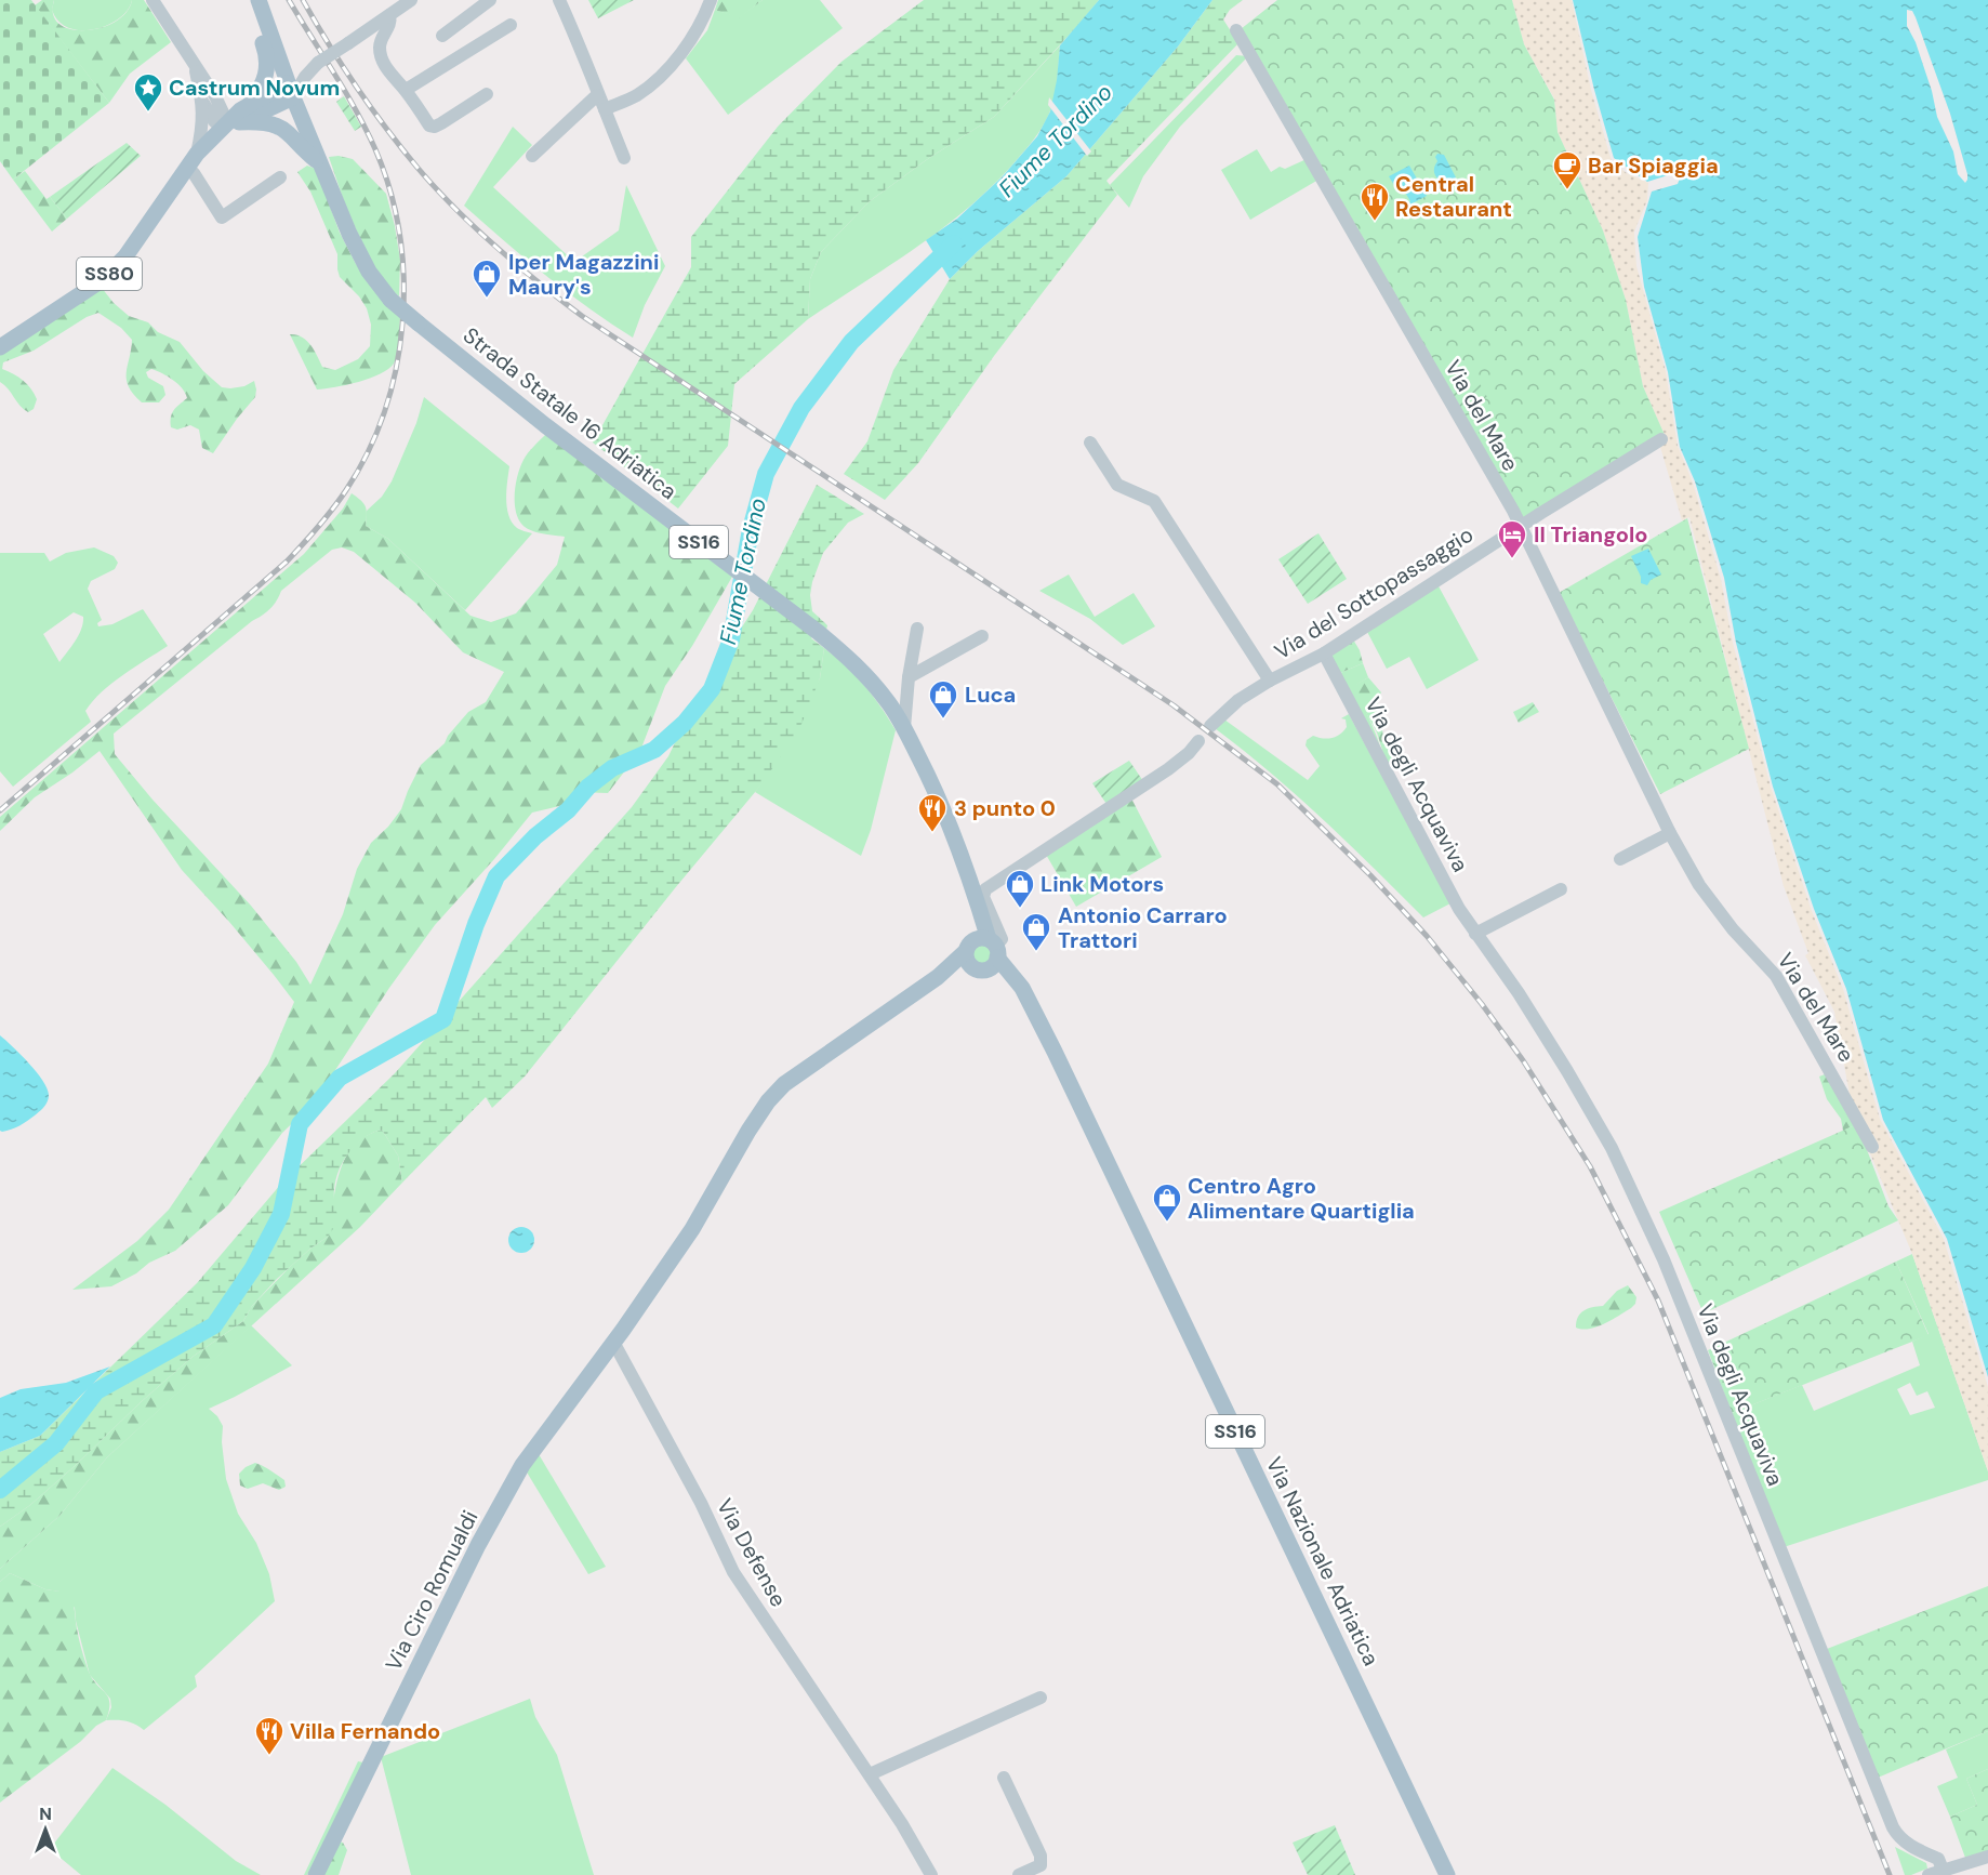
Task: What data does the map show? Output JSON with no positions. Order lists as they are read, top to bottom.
{
  "streets": {
    "main road": [
      "SS80",
      "Strada Statale 16 Adriatica",
      "SS16",
      "Via Nazionale Adriatica",
      "Via Ciro Romualdi"
    ],
    "street": [
      "Via del Mare",
      "Via del Sottopassaggio",
      "Via degli Acquaviva",
      "Via Defense"
    ]
  },
  "crossings": [
    ["SS80", "SS16"],
    ["Strada Statale 16 Adriatica", "SS16"],
    ["Strada Statale 16 Adriatica", "Via Nazionale Adriatica"],
    ["Via del Mare", "Via del Sottopassaggio"],
    ["Via del Sottopassaggio", "Via degli Acquaviva"],
    ["Via Defense", "Via Ciro Romualdi"],
    ["Via Nazionale Adriatica", "Via Ciro Romualdi"]
  ],
  "water": ["Fiume Tordino"],
  "places": {
    "place": ["Castrum Novum"],
    "cafe": ["Bar Spiaggia"],
    "restaurant": ["Central Restaurant", "3 punto 0", "Villa Fernando"],
    "shop": [
      "Iper Magazzini Maury's",
      "Luca",
      "Link Motors",
      "Antonio Carraro Trattori",
      "Centro Agro Alimentare Quartiglia"
    ],
    "hotel": ["Il Triangolo"]
  },
  "north": "top"
}
